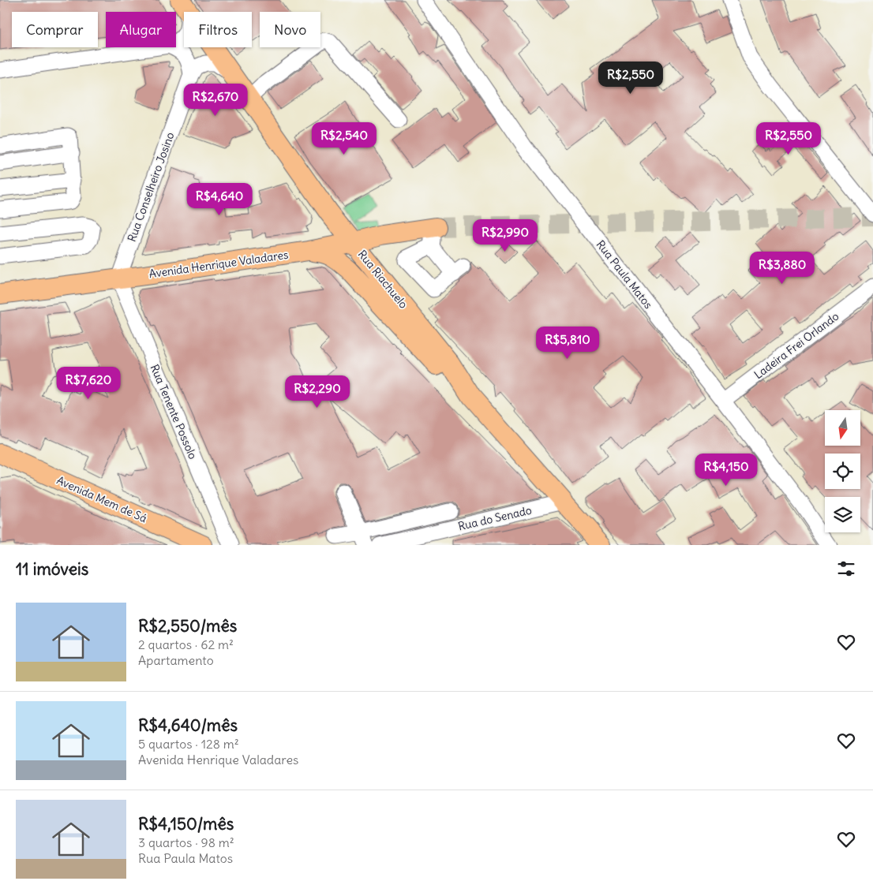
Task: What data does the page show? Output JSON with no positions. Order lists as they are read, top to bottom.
{
  "streets": {
    "main road": ["Avenida Henrique Valadares", "Rua Riachuelo", "Avenida Mem de Sá"],
    "street": [
      "Rua Conselheiro Josino",
      "Rua Paula Matos",
      "Ladeira Frei Orlando",
      "Rua Tenente Possolo",
      "Rua do Senado"
    ]
  },
  "crossings": [
    ["Rua Conselheiro Josino", "Avenida Henrique Valadares"],
    ["Rua Conselheiro Josino", "Rua Tenente Possolo"],
    ["Avenida Henrique Valadares", "Rua Riachuelo"],
    ["Avenida Henrique Valadares", "Rua Tenente Possolo"],
    ["Rua Paula Matos", "Ladeira Frei Orlando"],
    ["Rua Riachuelo", "Rua do Senado"]
  ],
  "north": "bottom",
  "page": {
    "chip": [
      "Comprar",
      "Alugar",
      "Filtros",
      "Novo"
    ],
    "price": [
      "R$2,550",
      "R$2,670",
      "R$2,540",
      "R$2,550",
      "R$4,640",
      "R$2,990",
      "R$3,880",
      "R$5,810",
      "R$7,620",
      "R$2,290",
      "R$4,150"
    ],
    "heading": "11 imóveis",
    "list": [
      {
        "name": "R$2,550/mês",
        "note": "2 quartos · 62 m² · Apartamento"
      },
      {
        "name": "R$4,640/mês",
        "note": "5 quartos · 128 m² · Avenida Henrique Valadares"
      },
      {
        "name": "R$4,150/mês",
        "note": "3 quartos · 98 m² · Rua Paula Matos"
      }
    ]
  }
}
